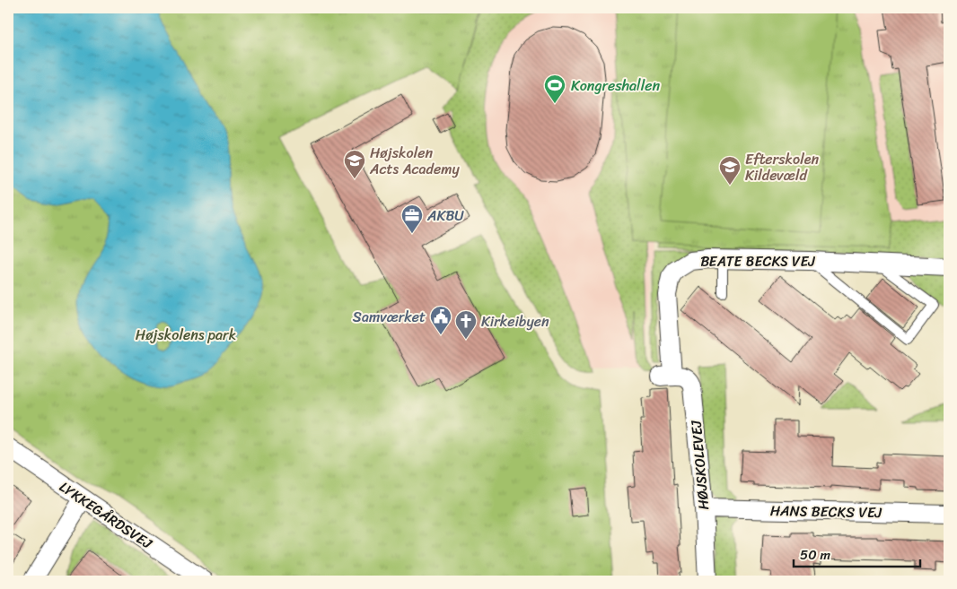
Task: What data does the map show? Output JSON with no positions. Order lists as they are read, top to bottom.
{
  "streets": {
    "street": [
      "BEATE BECKS VEJ",
      "HØJSKOLEVEJ",
      "HANS BECKS VEJ",
      "LYKKEGÅRDSVEJ"
    ]
  },
  "crossings": [
    ["BEATE BECKS VEJ", "HØJSKOLEVEJ"],
    ["HØJSKOLEVEJ", "HANS BECKS VEJ"]
  ],
  "parks": ["Højskolens park"],
  "places": {
    "sports": ["Kongreshallen"],
    "school or university": ["Højskolen Acts Academy", "Efterskolen Kildevæld"],
    "office": ["AKBU"],
    "public building": ["Samværket"],
    "church": ["Kirkeibyen"]
  },
  "scale_bar": "50 m"
}
